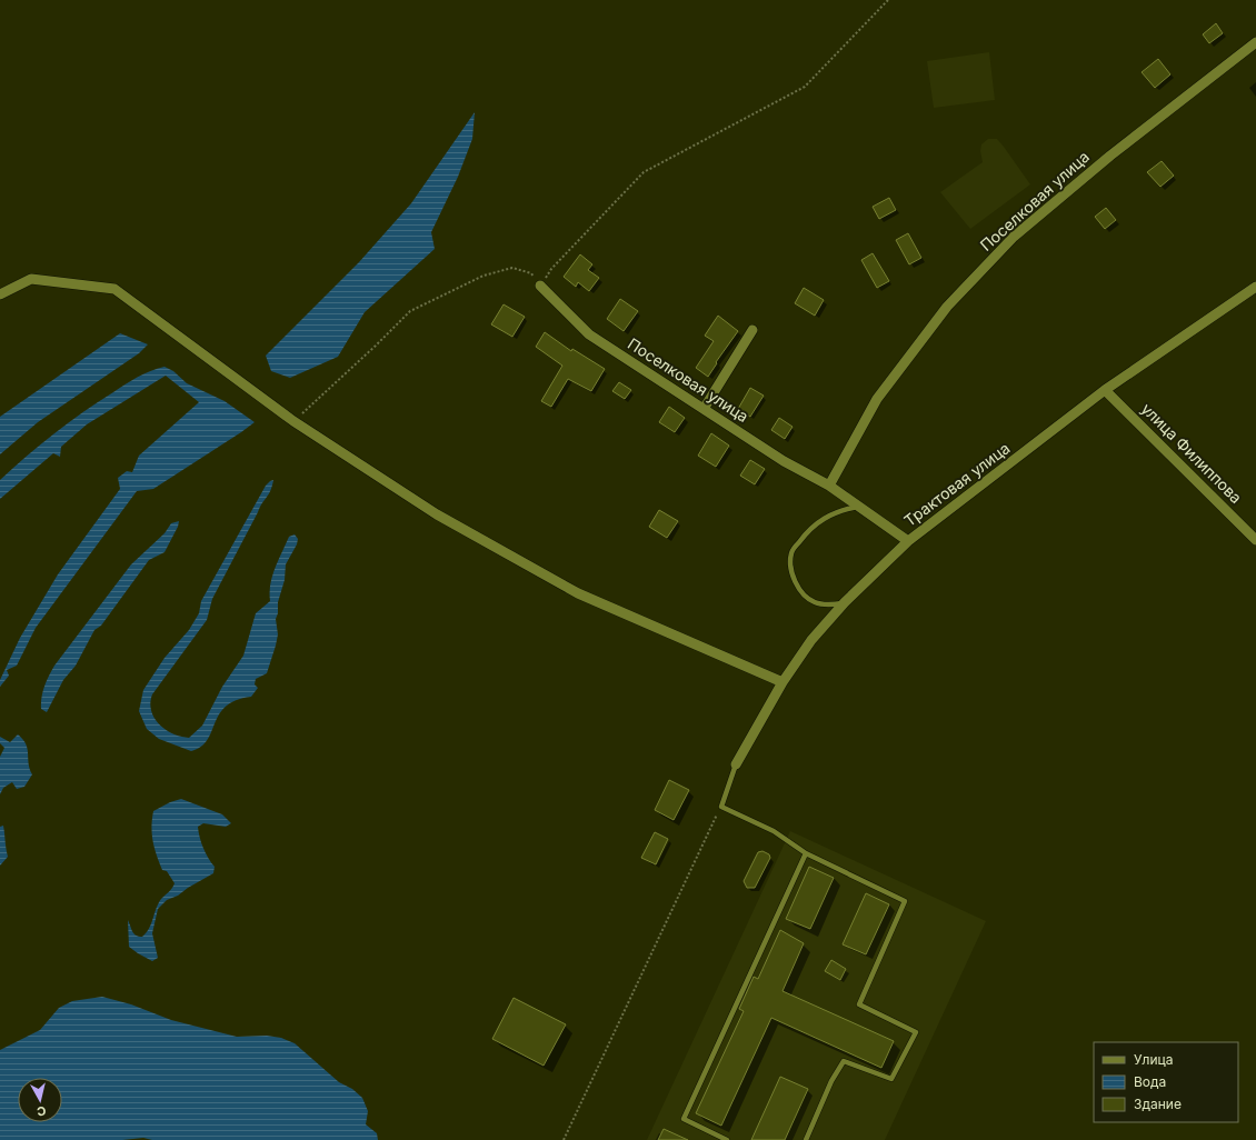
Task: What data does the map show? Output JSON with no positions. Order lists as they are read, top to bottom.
{
  "streets": {
    "street": ["Поселковая улица", "улица Филиппова", "Трактовая улица"]
  },
  "crossings": [
    ["Поселковая улица", "Трактовая улица"],
    ["улица Филиппова", "Трактовая улица"]
  ],
  "legend": ["Улица", "Вода", "Здание"],
  "north": "bottom"
}
